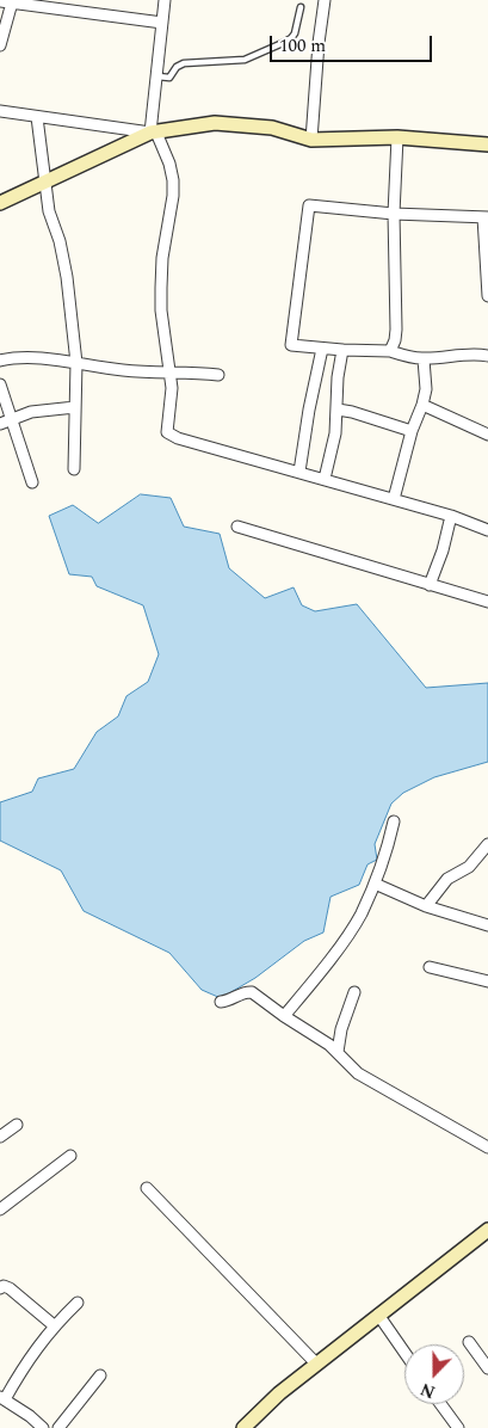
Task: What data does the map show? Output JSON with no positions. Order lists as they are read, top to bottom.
{
  "scale_bar": "100 m",
  "north": "bottom"
}
